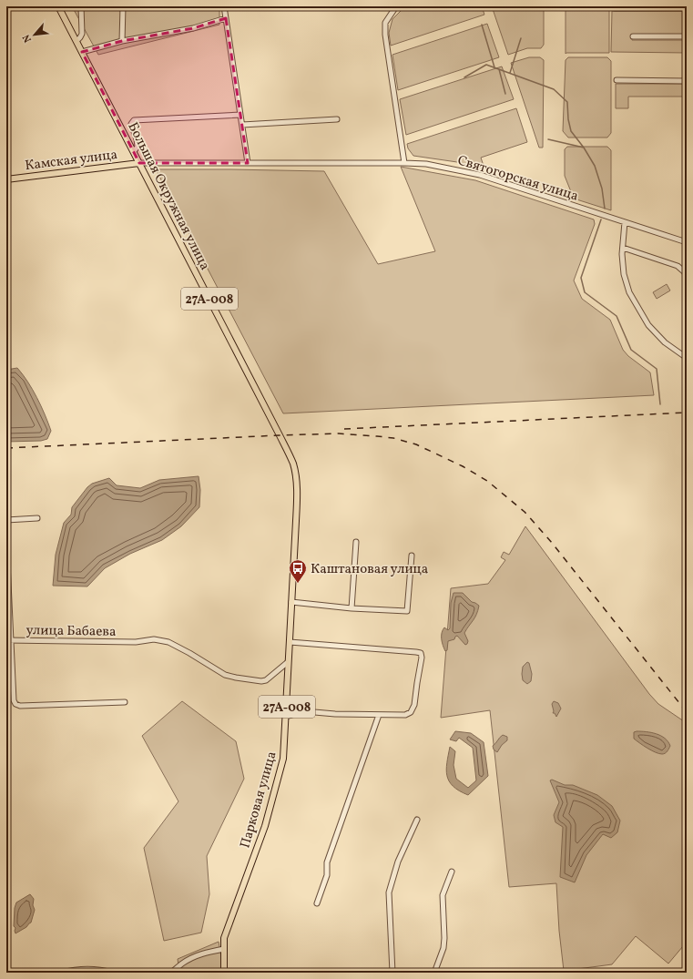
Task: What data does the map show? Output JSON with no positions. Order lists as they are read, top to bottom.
{
  "streets": {
    "main road": [
      "Камская улица",
      "Большая Окружная улица",
      "27А-008",
      "Парковая улица"
    ],
    "street": ["Святогорская улица", "улица Бабаева"]
  },
  "crossings": [
    ["Камская улица", "Святогорская улица"],
    ["Камская улица", "Большая Окружная улица"],
    ["Святогорская улица", "Большая Окружная улица"],
    ["Большая Окружная улица", "Парковая улица"],
    ["улица Бабаева", "Парковая улица"]
  ],
  "places": {
    "bus stop": ["Каштановая улица"]
  },
  "north": "bottom left"
}
